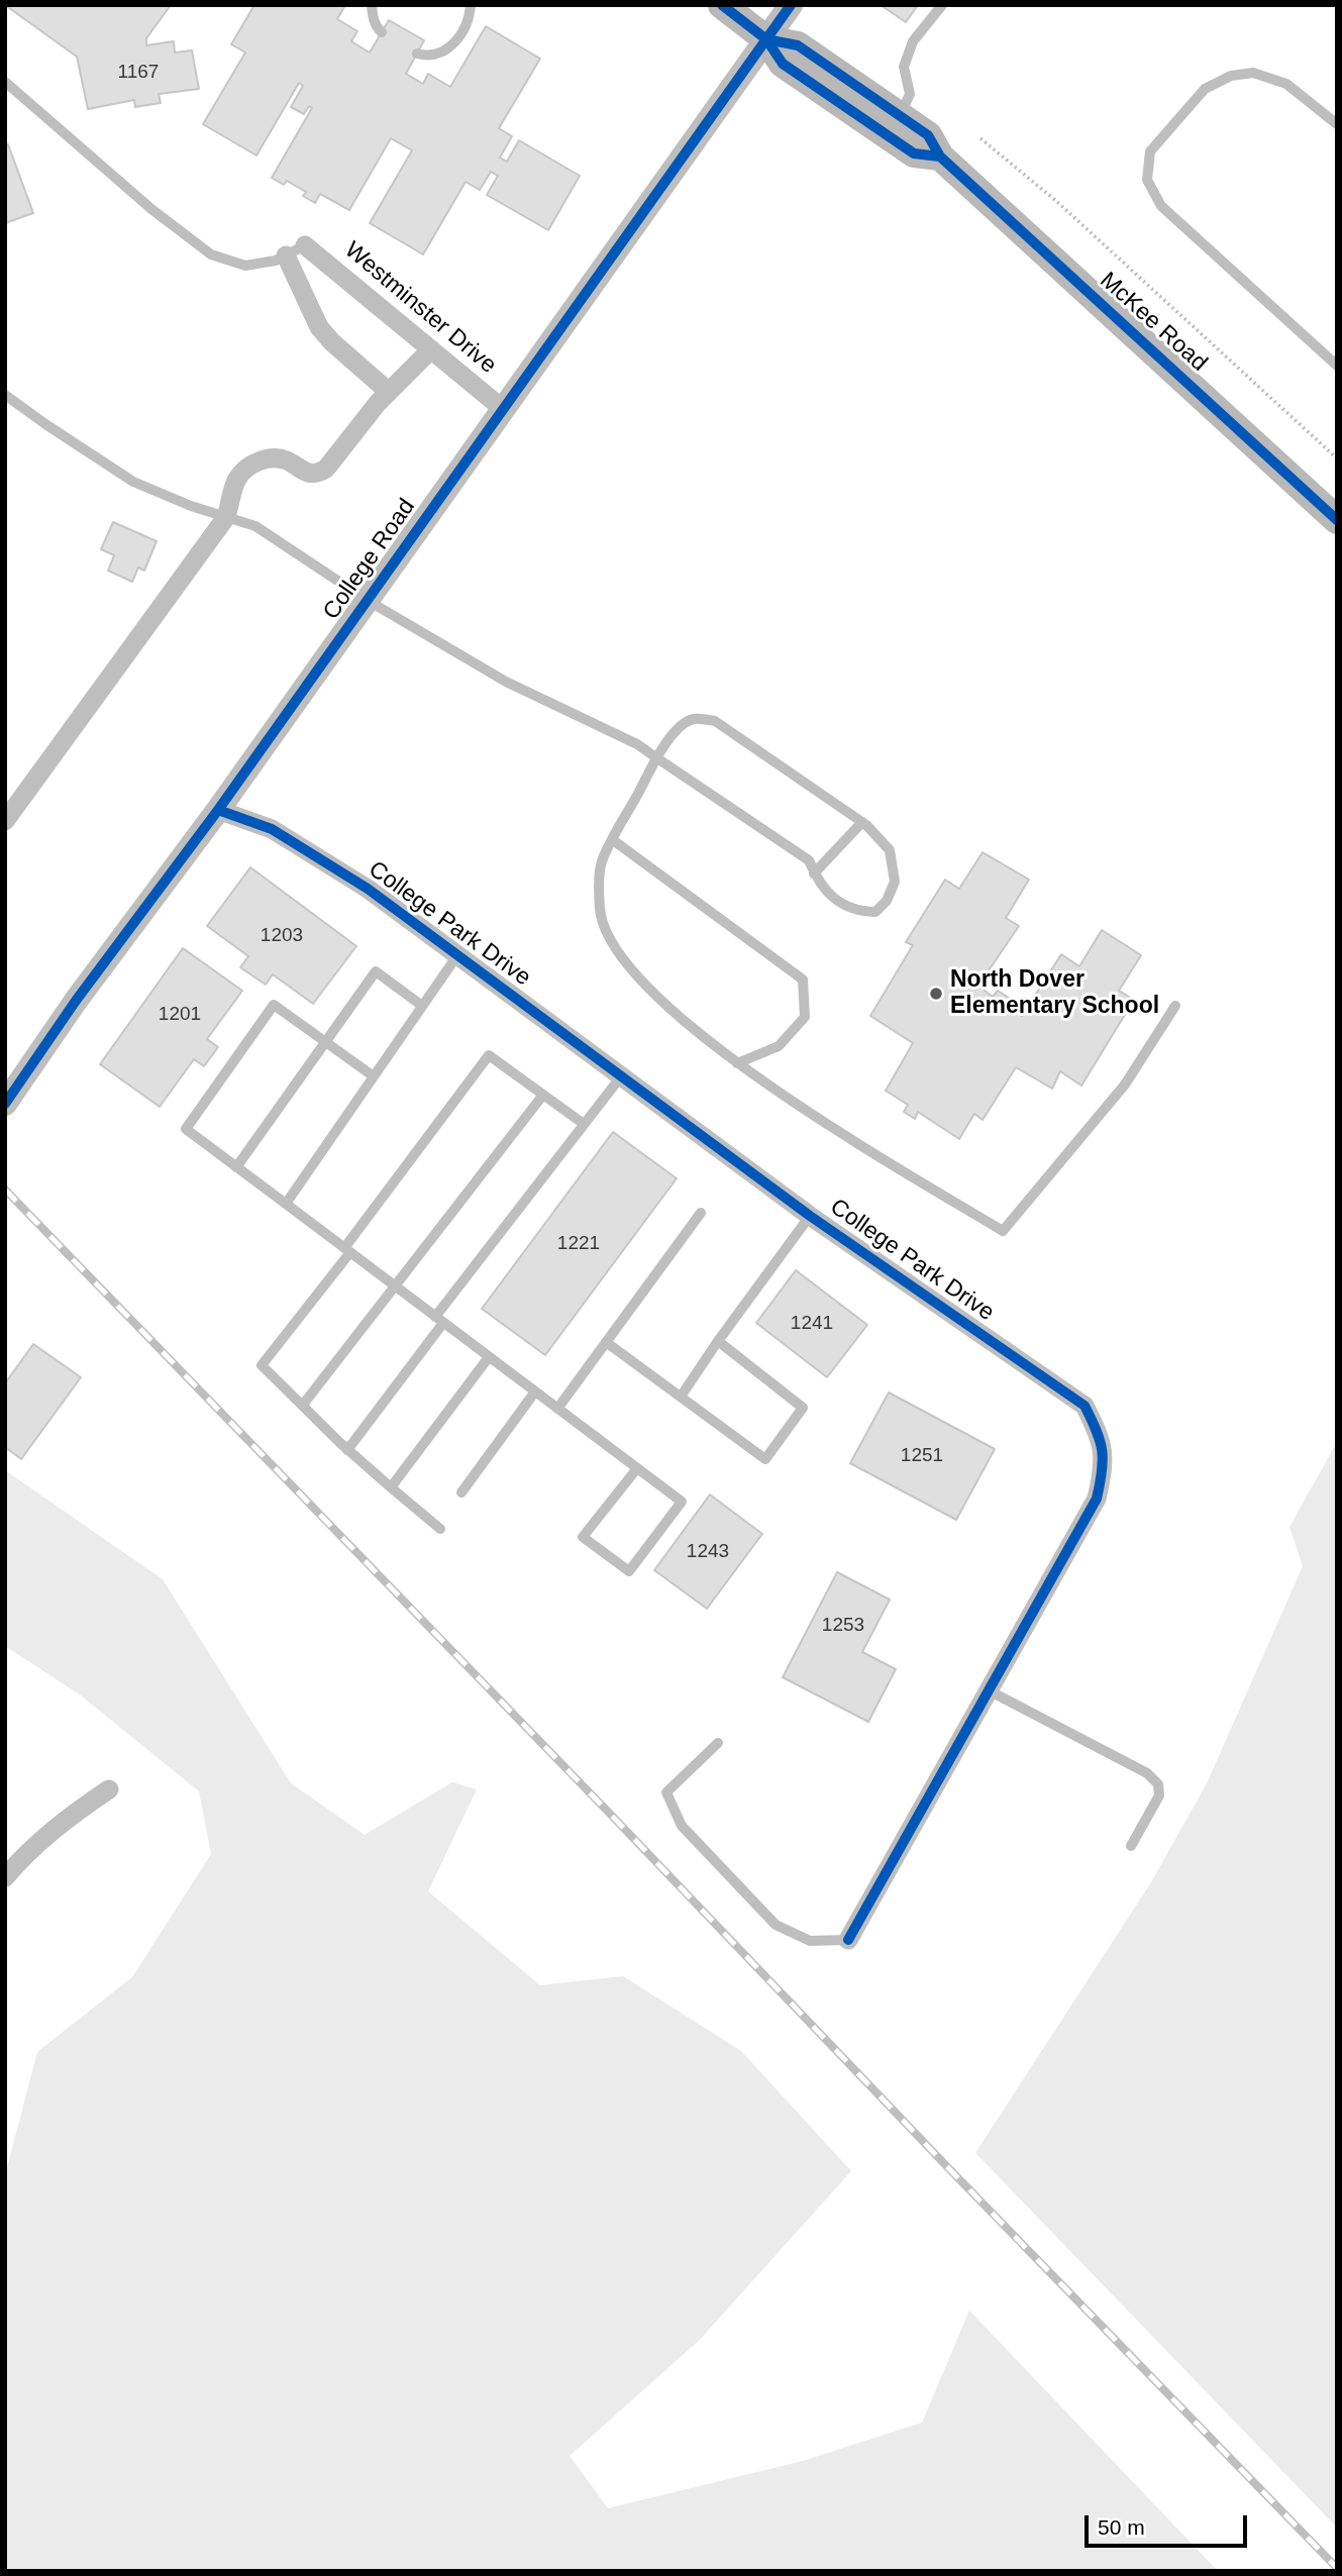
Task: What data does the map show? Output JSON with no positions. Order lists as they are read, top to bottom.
{
  "streets": {
    "main road": ["McKee Road"],
    "street": ["Westminster Drive", "College Road", "College Park Drive"]
  },
  "crossings": [
    ["Westminster Drive", "College Road"],
    ["McKee Road", "College Road"],
    ["College Road", "College Park Drive"]
  ],
  "places": ["North Dover Elementary School"],
  "house_numbers": [
    "1167",
    "1203",
    "1201",
    "1221",
    "1241",
    "1251",
    "1243",
    "1253"
  ],
  "scale_bar": "50 m"
}
